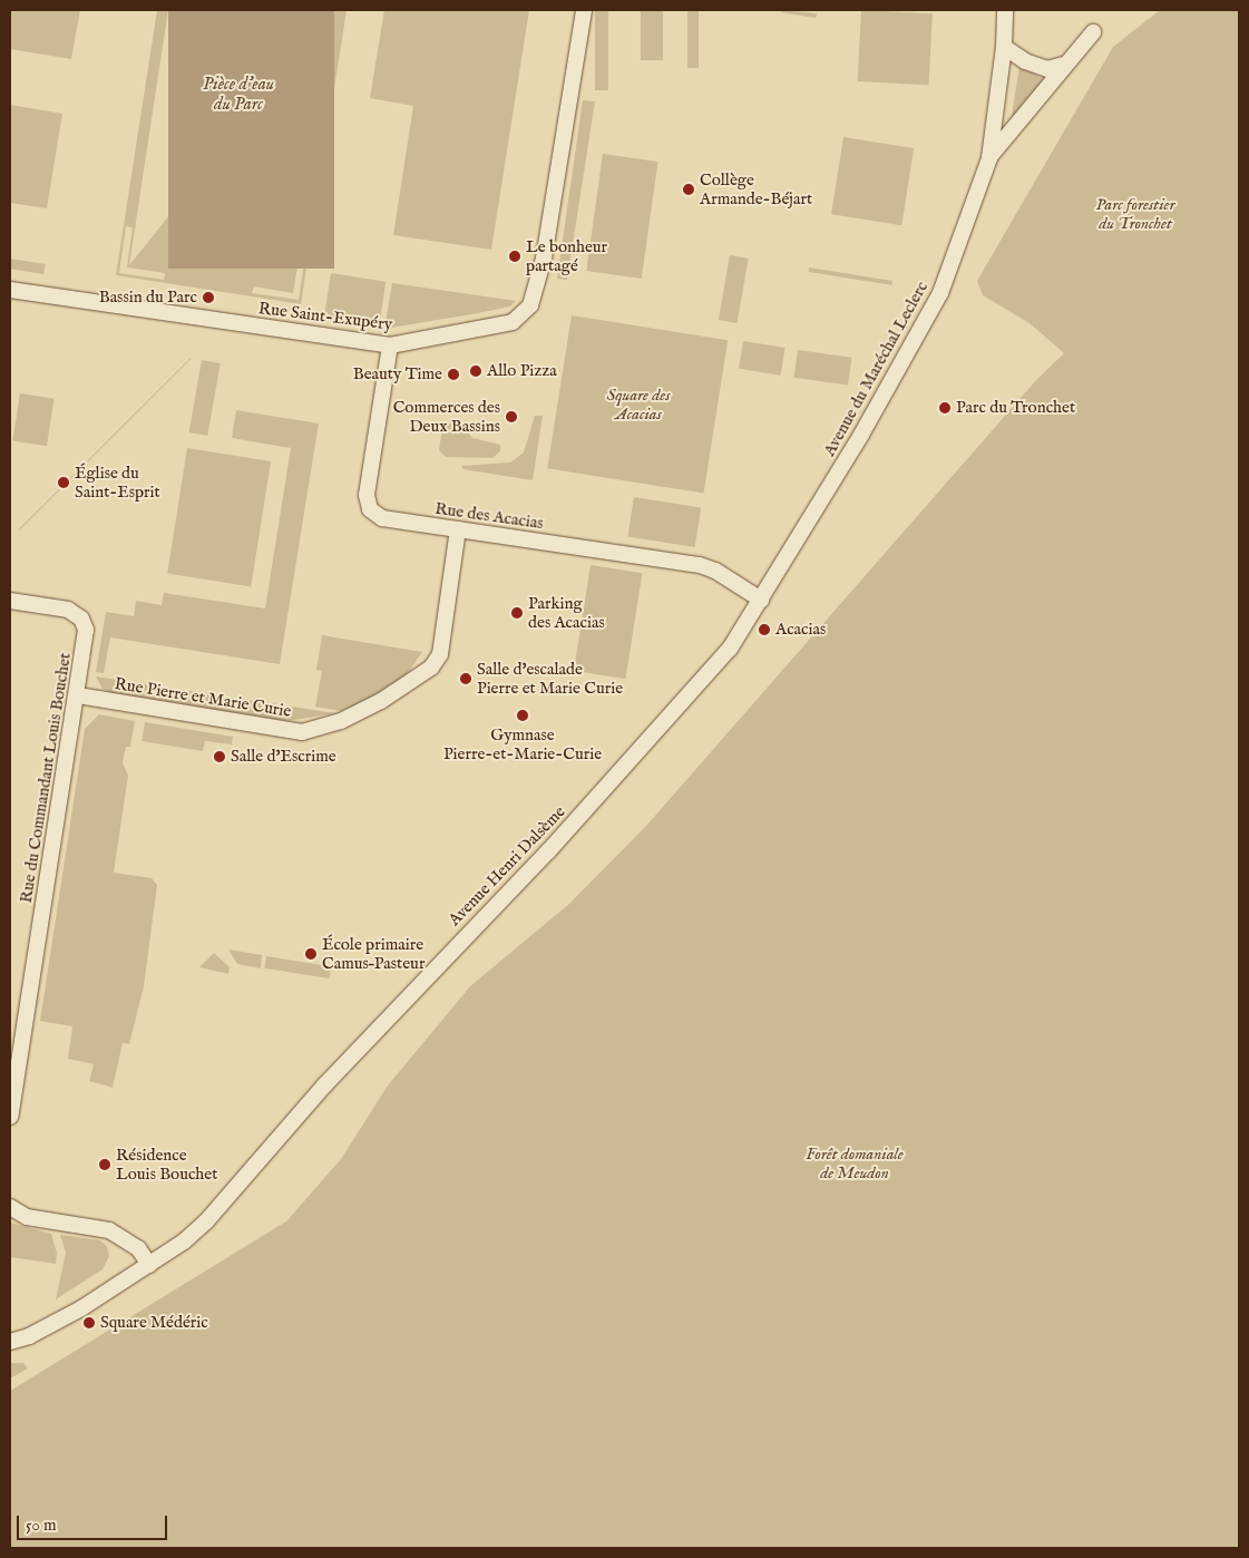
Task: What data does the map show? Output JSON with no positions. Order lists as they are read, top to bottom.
{
  "streets": {
    "street": [
      "Rue Saint-Exupéry",
      "Avenue du Maréchal Leclerc",
      "Rue des Acacias",
      "Rue Pierre et Marie Curie",
      "Rue du Commandant Louis Bouchet",
      "Avenue Henri Dalsème"
    ]
  },
  "crossings": [
    ["Rue Saint-Exupéry", "Rue des Acacias"],
    ["Avenue du Maréchal Leclerc", "Rue des Acacias"],
    ["Avenue du Maréchal Leclerc", "Avenue Henri Dalsème"],
    ["Rue des Acacias", "Rue Pierre et Marie Curie"],
    ["Rue des Acacias", "Avenue Henri Dalsème"],
    ["Rue Pierre et Marie Curie", "Rue du Commandant Louis Bouchet"]
  ],
  "water": ["Pièce d'eau du Parc"],
  "parks": ["Parc forestier du Tronchet", "Square des Acacias", "Forêt domaniale de Meudon"],
  "places": [
    "Collège Armande-Béjart",
    "Le bonheur partagé",
    "Bassin du Parc",
    "Allo Pizza",
    "Beauty Time",
    "Parc du Tronchet",
    "Commerces des Deux Bassins",
    "Église du Saint-Esprit",
    "Parking des Acacias",
    "Acacias",
    "Salle d'escalade Pierre et Marie Curie",
    "Gymnase Pierre-et-Marie-Curie",
    "Salle d'Escrime",
    "École primaire Camus–Pasteur",
    "Résidence Louis Bouchet",
    "Square Médéric"
  ],
  "scale_bar": "50 m"
}
